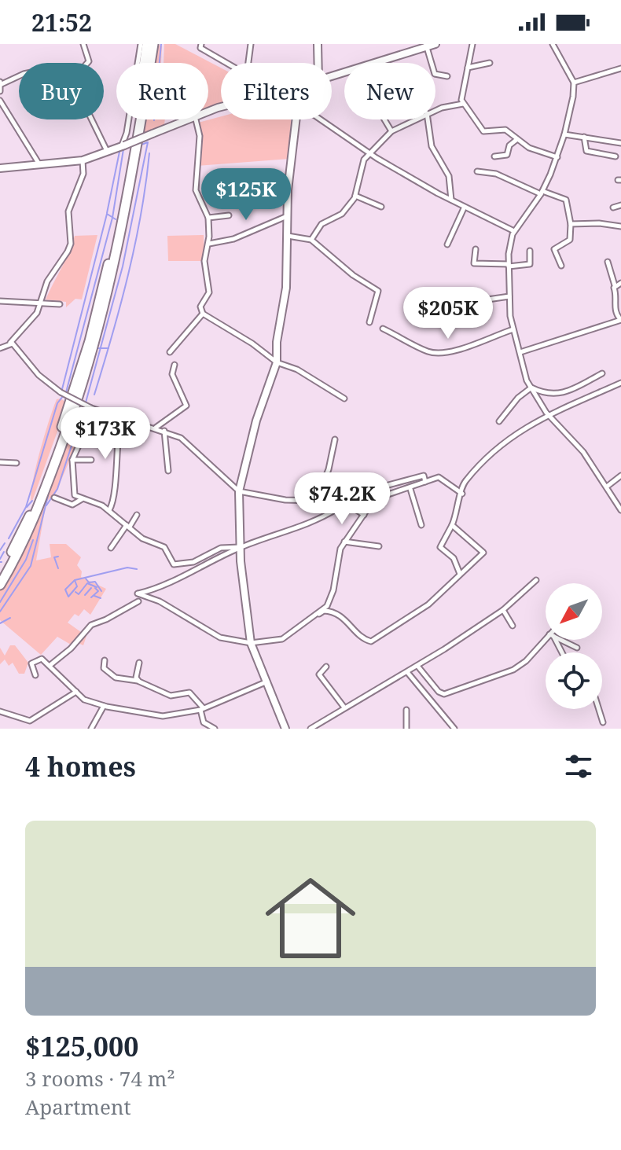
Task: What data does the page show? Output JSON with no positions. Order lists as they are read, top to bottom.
{
  "north": "bottom left",
  "page": {
    "status": "21:52",
    "chip": [
      "Buy",
      "Rent",
      "Filters",
      "New"
    ],
    "price": [
      "$125K",
      "$205K",
      "$173K",
      "$74.2K"
    ],
    "heading": "4 homes",
    "list": [
      {
        "name": "$125,000",
        "note": "3 rooms · 74 m² · Apartment"
      }
    ]
  }
}
